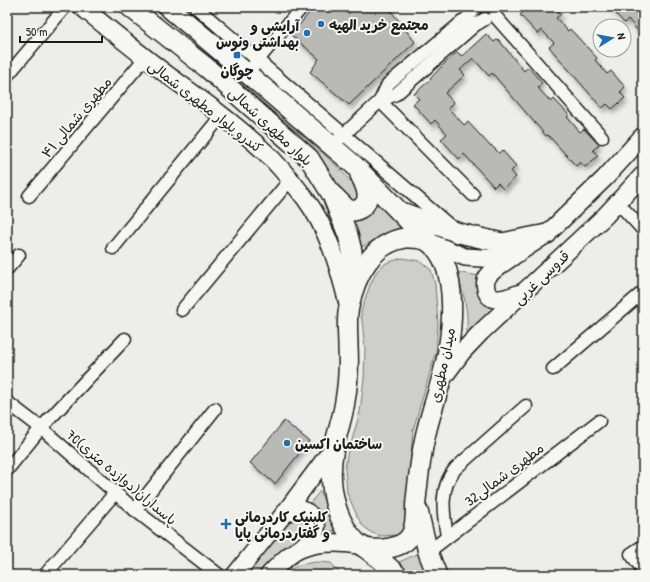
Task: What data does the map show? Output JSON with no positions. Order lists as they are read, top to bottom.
{
  "streets": {
    "main road": [
      "کندرو بلوار مطهری شمالی",
      "بلوار مطهری شمالی",
      "قدوسی غربی",
      "میدان مطهری"
    ],
    "street": ["۴۱ مطهرى شمالى", "32مطهرى شمالى", "70پاسداران(دوازده متری)"]
  },
  "crossings": [
    ["کندرو بلوار مطهری شمالی", "۴۱ مطهرى شمالى"],
    ["کندرو بلوار مطهری شمالی", "بلوار مطهری شمالی"],
    ["بلوار مطهری شمالی", "قدوسی غربی"],
    ["بلوار مطهری شمالی", "میدان مطهری"],
    ["قدوسی غربی", "میدان مطهری"]
  ],
  "places": {
    "other": ["مجتمع خرید الهیه", "آرایشی و بهداشتی ونوس", "ساختمان اکسین"],
    "transit": ["چوگان"],
    "health": ["کلینیک کاردرمانی و گفتاردرمانی پایا"]
  },
  "scale_bar": "50 m",
  "north": "right"
}
